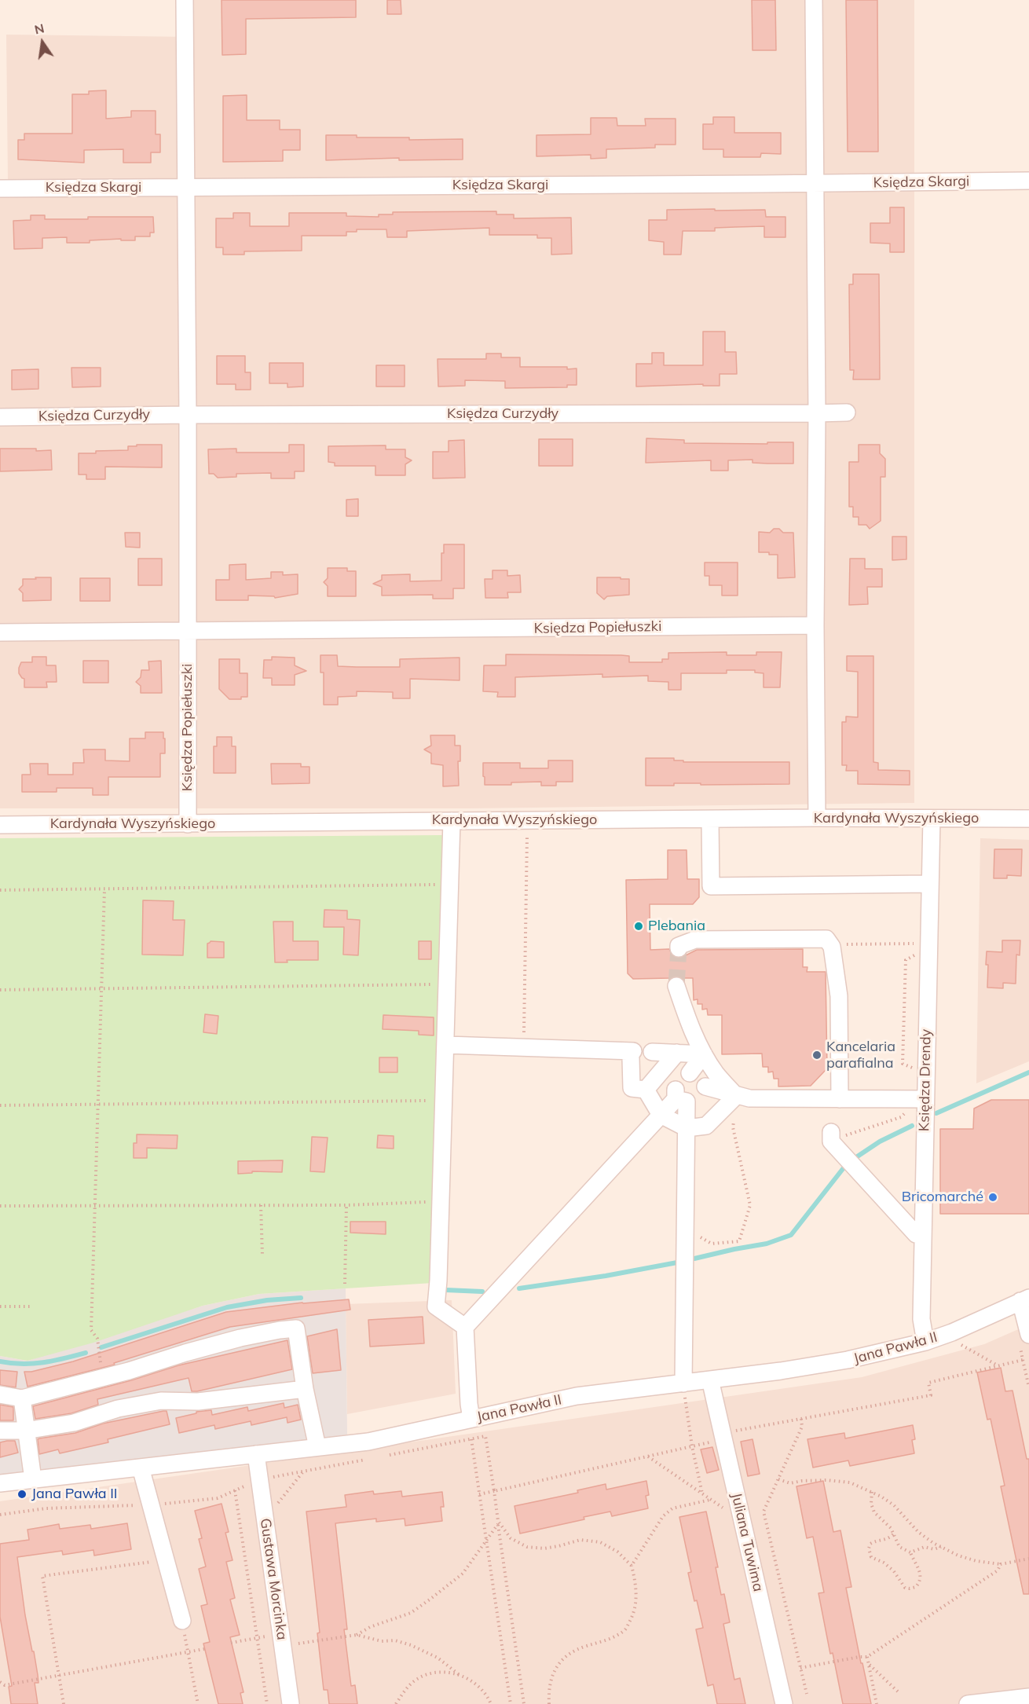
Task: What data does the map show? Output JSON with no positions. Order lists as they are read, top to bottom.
{
  "streets": {
    "street": [
      "Księdza Skargi",
      "Księdza Curzydły",
      "Księdza Popiełuszki",
      "Kardynała Wyszyńskiego",
      "Księdza Drendy",
      "Jana Pawła II",
      "Juliana Tuwima",
      "Gustawa Morcinka"
    ]
  },
  "crossings": [
    ["Księdza Popiełuszki", "Kardynała Wyszyńskiego"],
    ["Kardynała Wyszyńskiego", "Księdza Drendy"],
    ["Księdza Drendy", "Jana Pawła II"],
    ["Jana Pawła II", "Juliana Tuwima"],
    ["Jana Pawła II", "Gustawa Morcinka"]
  ],
  "places": [
    "Plebania",
    "Kancelaria parafialna",
    "Bricomarché",
    "Jana Pawła II"
  ],
  "north": "top"
}
